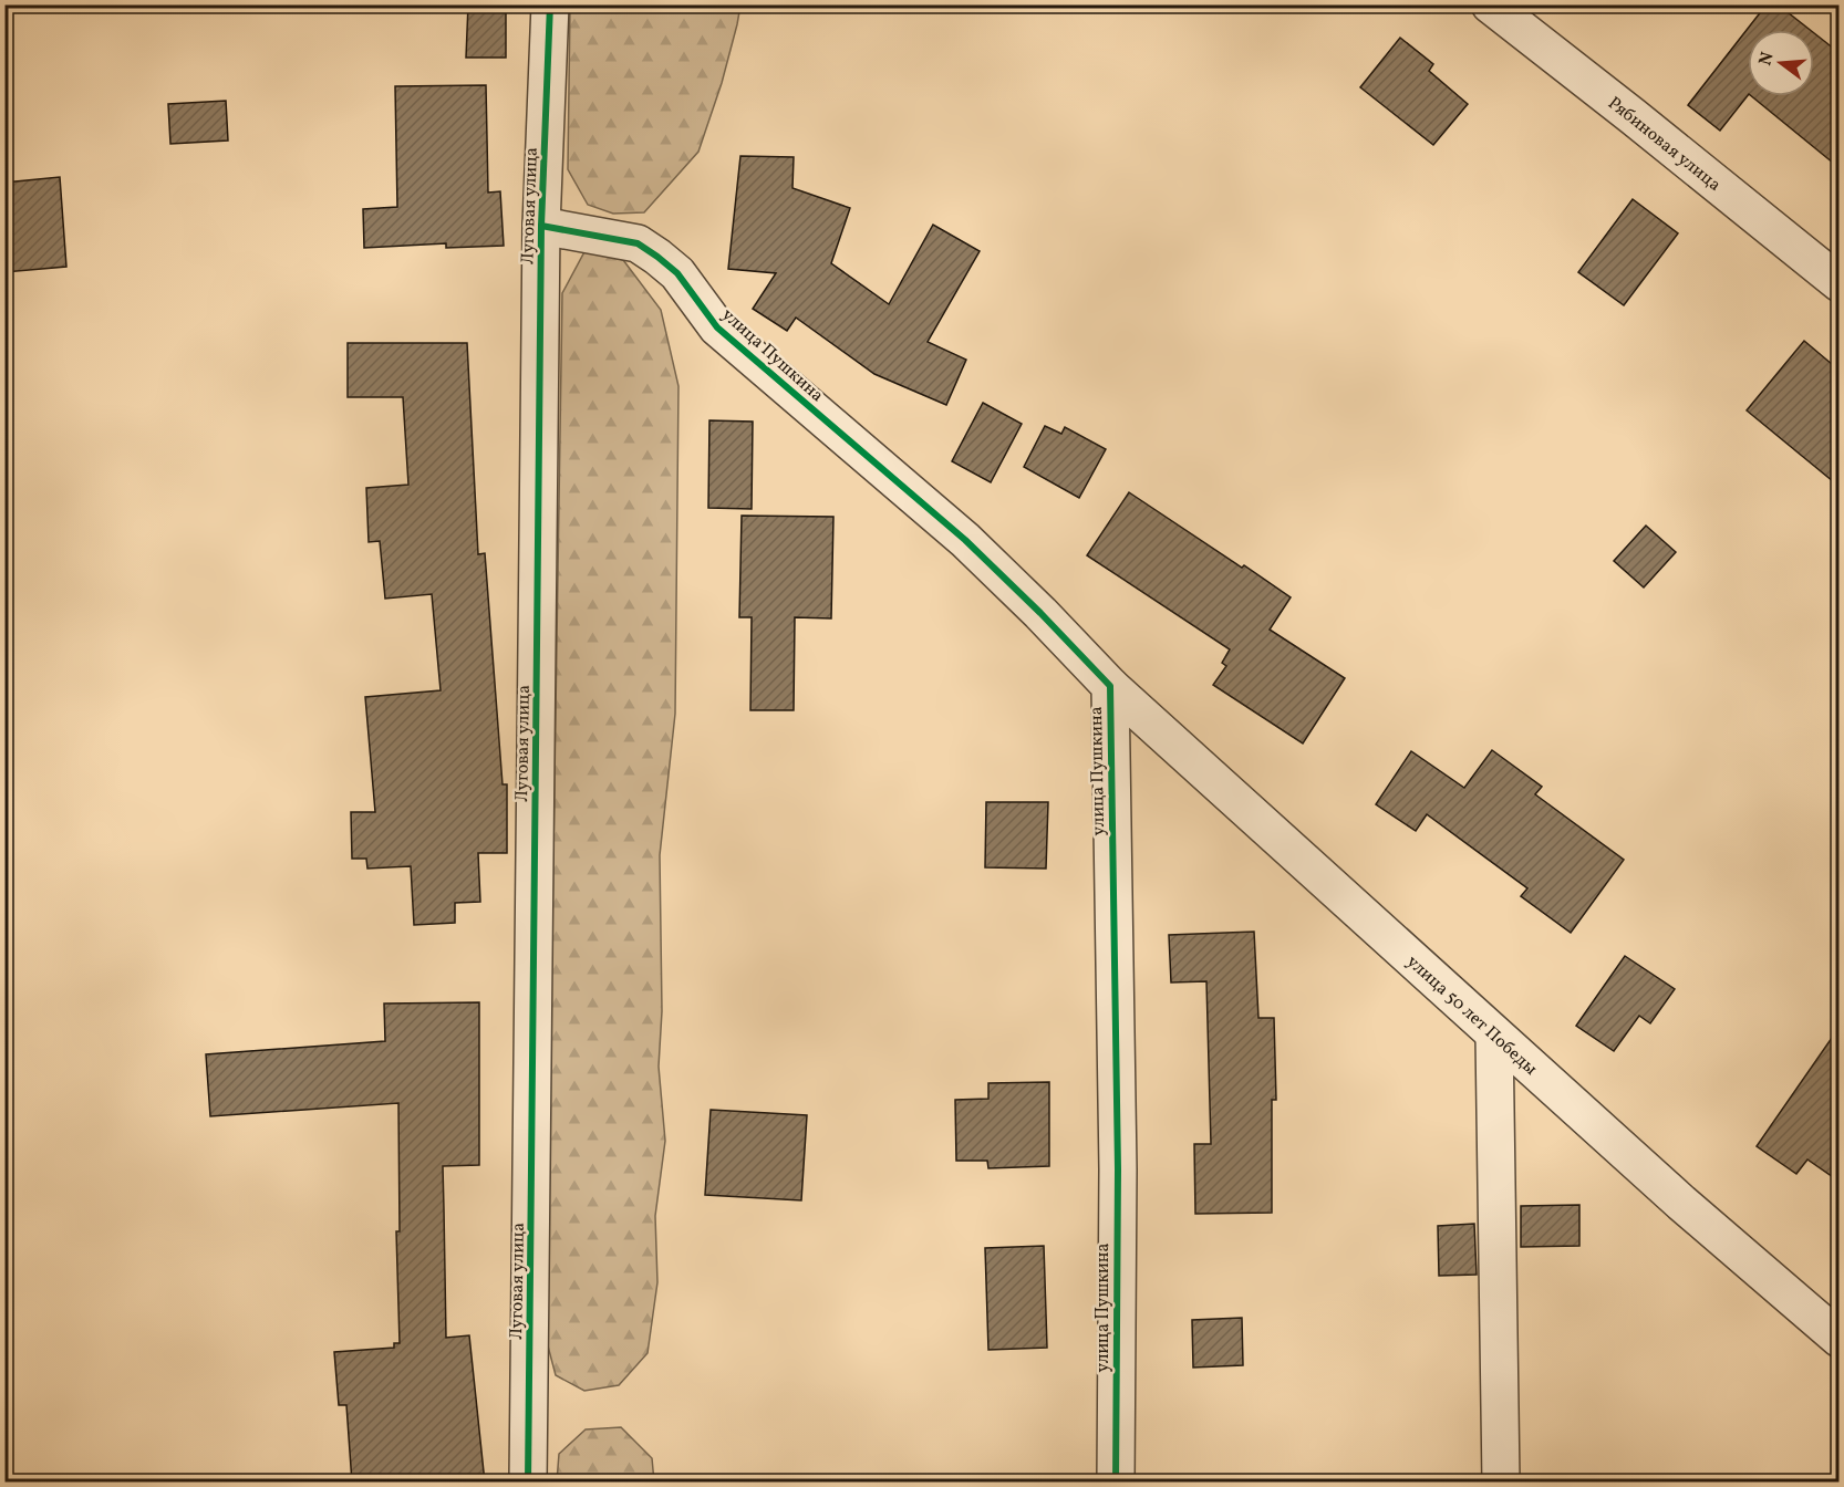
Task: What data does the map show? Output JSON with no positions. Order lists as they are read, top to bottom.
{
  "streets": {
    "street": [
      "Рябиновая улица",
      "Луговая улица",
      "улица Пушкина",
      "улица 50 лет Победы"
    ]
  },
  "crossings": [
    ["Луговая улица", "улица Пушкина"],
    ["улица Пушкина", "улица 50 лет Победы"]
  ],
  "north": "left"
}
